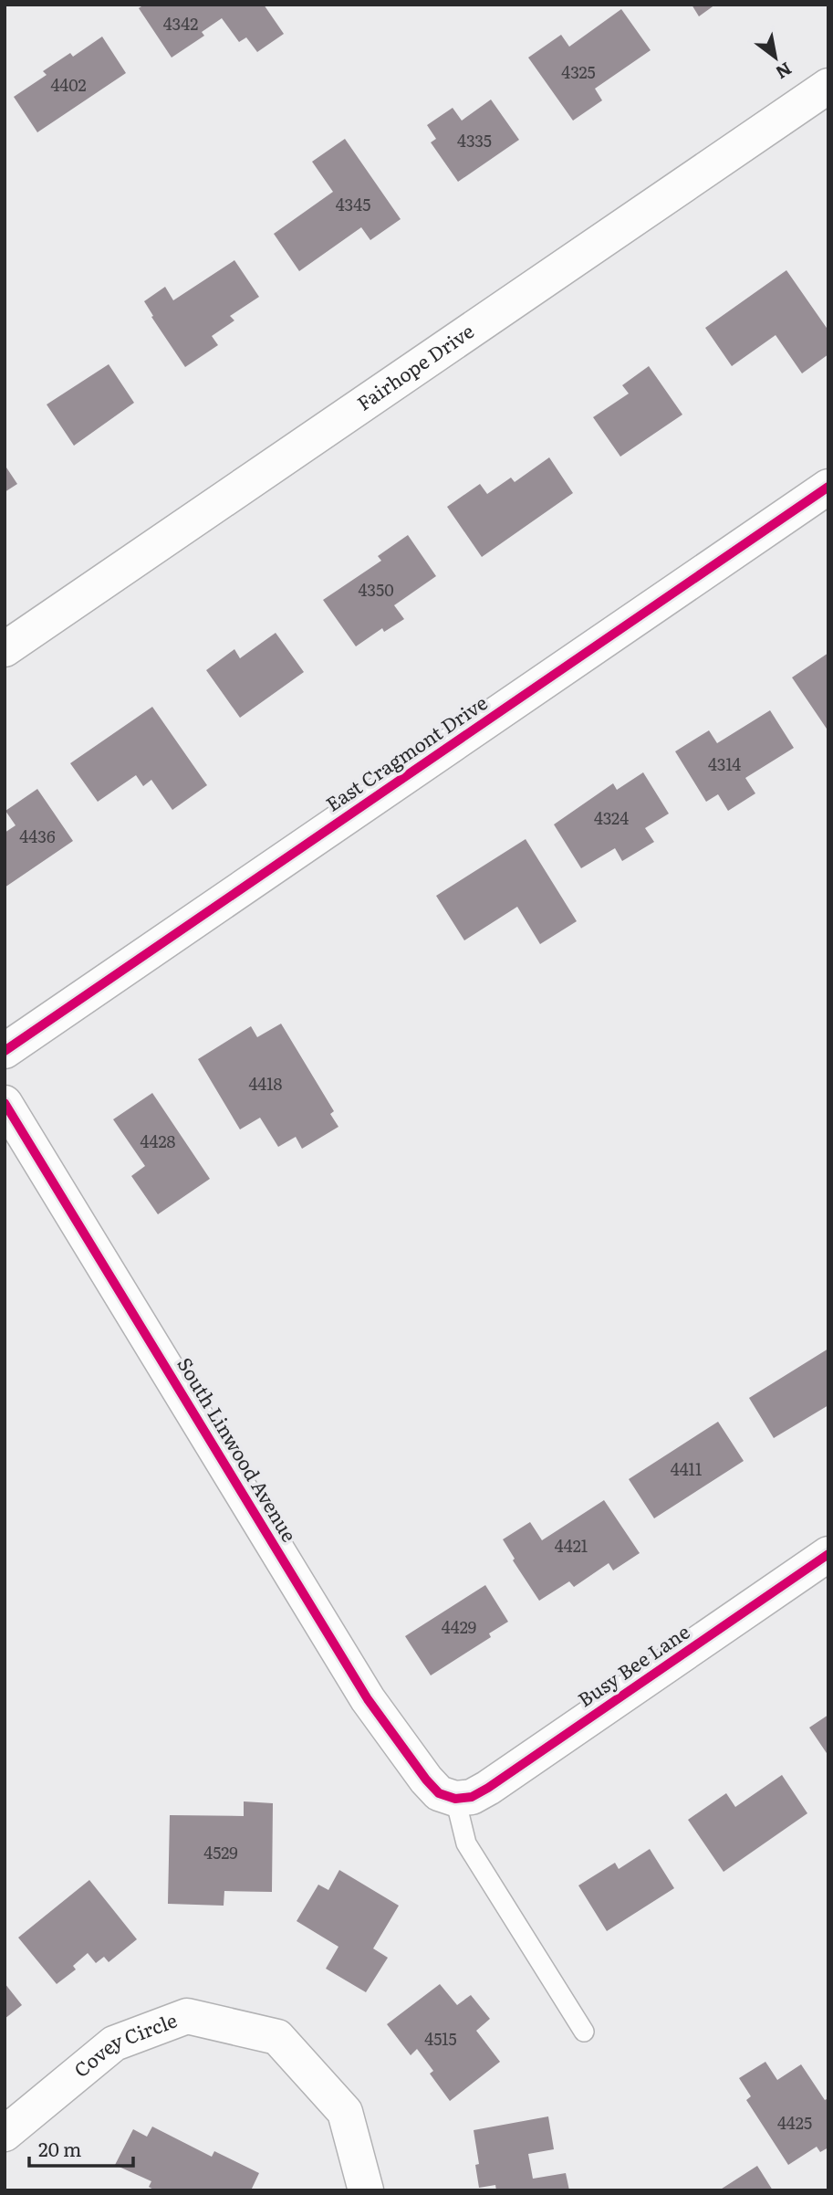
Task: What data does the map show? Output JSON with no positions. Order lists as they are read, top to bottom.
{
  "streets": {
    "street": [
      "Fairhope Drive",
      "East Cragmont Drive",
      "South Linwood Avenue",
      "Busy Bee Lane",
      "Covey Circle"
    ]
  },
  "crossings": [
    ["South Linwood Avenue", "Busy Bee Lane"]
  ],
  "house_numbers": [
    "4342",
    "4325",
    "4402",
    "4335",
    "4345",
    "4350",
    "4314",
    "4324",
    "4436",
    "4418",
    "4428",
    "4411",
    "4421",
    "4429",
    "4529",
    "4515",
    "4425"
  ],
  "scale_bar": "20 m",
  "north": "bottom right"
}
